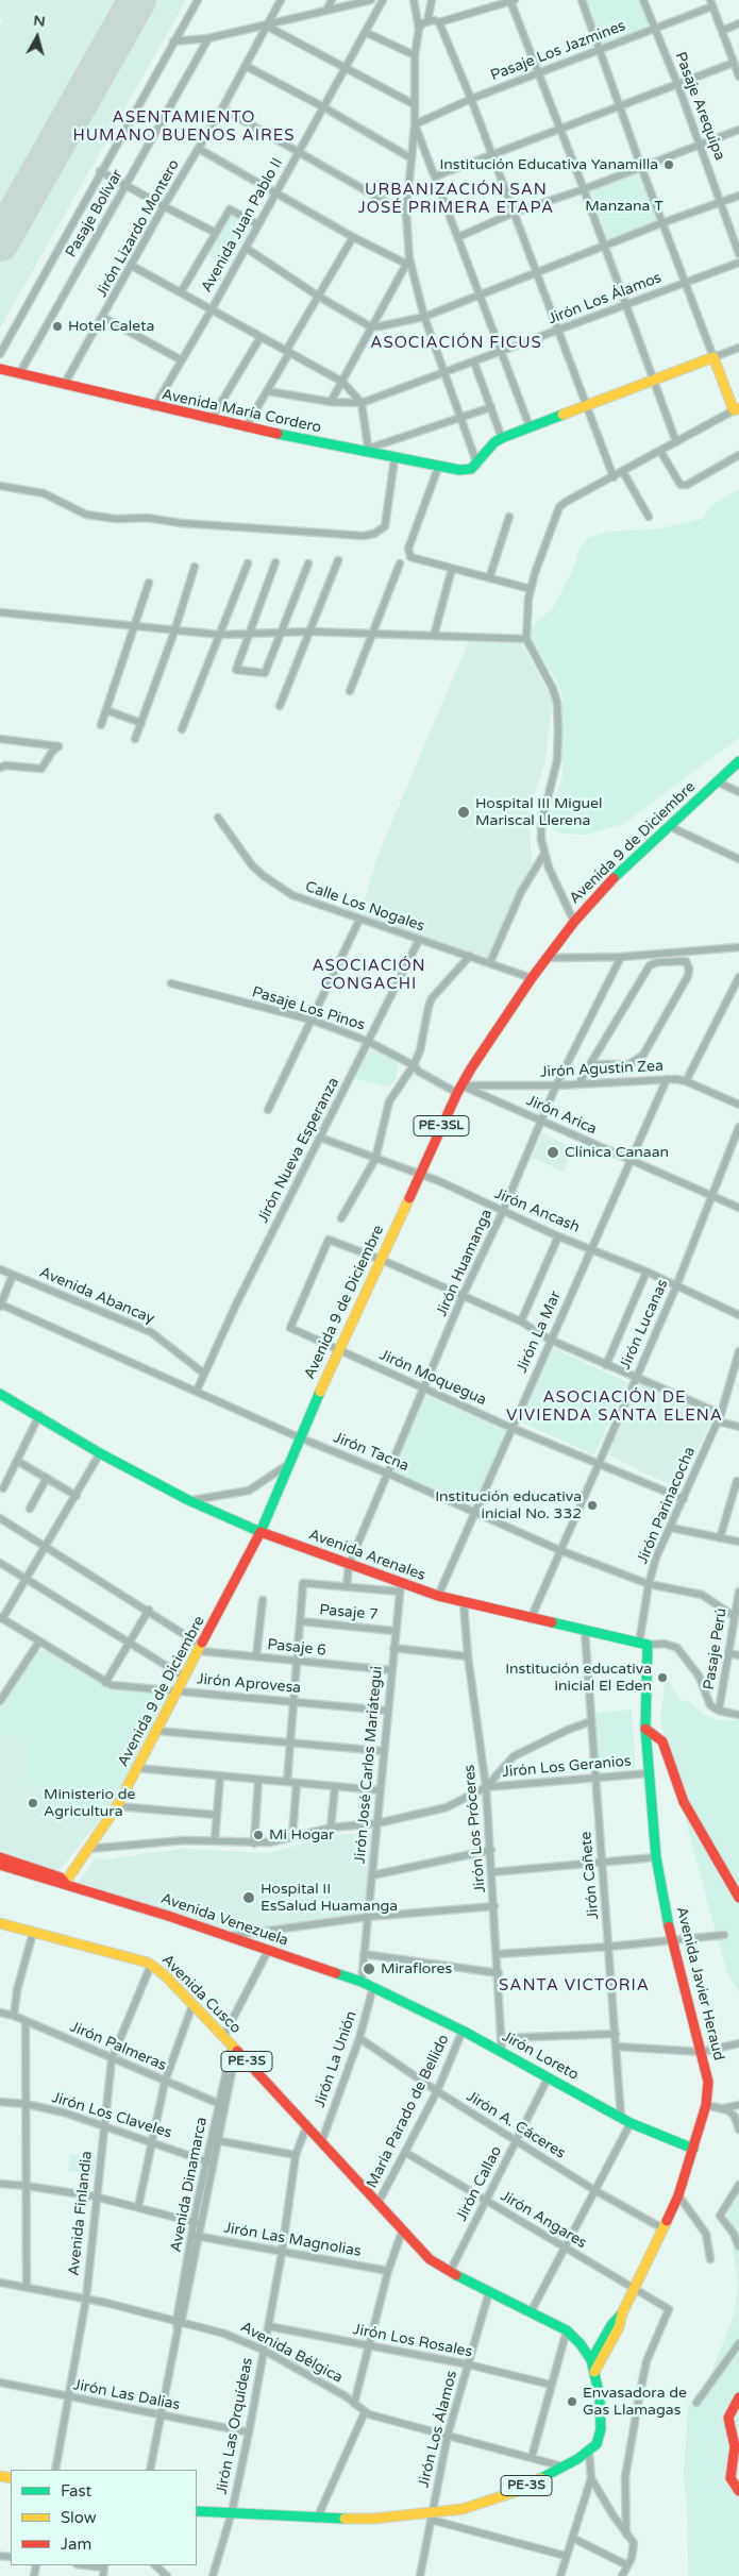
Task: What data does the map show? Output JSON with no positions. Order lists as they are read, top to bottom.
{
  "streets": {
    "main road": [
      "Avenida María Cordero",
      "Avenida 9 de Diciembre",
      "PE-3SL",
      "Avenida Arenales",
      "Avenida Venezuela",
      "Avenida Javier Heraud",
      "Avenida Cusco",
      "Jirón Loreto",
      "PE-3S"
    ],
    "street": [
      "Pasaje Los Jazmines",
      "Pasaje Arequipa",
      "Pasaje Bolívar",
      "Avenida Juan Pablo II",
      "Jirón Lizardo Montero",
      "Jirón Los Álamos",
      "Calle Los Nogales",
      "Pasaje Los Pinos",
      "Jirón Agustín Zea",
      "Jirón Arica",
      "Jirón Nueva Esperanza",
      "Jirón Ancash",
      "Jirón Huamanga",
      "Avenida Abancay",
      "Jirón Lucanas",
      "Jirón La Mar",
      "Jirón Moquegua",
      "Jirón Tacna",
      "Jirón Parinacocha",
      "Pasaje 7",
      "Pasaje 6",
      "Pasaje Perú",
      "Jirón Aprovesa",
      "Jirón José Carlos Mariátegui",
      "Jirón Los Geranios",
      "Jirón Los Próceres",
      "Jirón Cañete",
      "Jirón Palmeras",
      "Jirón La Unión",
      "María Parado de Bellido",
      "Jirón Los Claveles",
      "Jirón A. Cáceres",
      "Jirón Callao",
      "Avenida Dinamarca",
      "Avenida Finlandia",
      "Jirón Angares",
      "Jirón Las Magnolias",
      "Jirón Los Rosales",
      "Avenida Bélgica",
      "Jirón Las Dalias",
      "Jirón Las Orquídeas"
    ]
  },
  "crossings": [
    ["Pasaje Los Jazmines", "Pasaje Arequipa"],
    ["Pasaje Bolívar", "Avenida María Cordero"],
    ["Avenida Juan Pablo II", "Avenida María Cordero"],
    ["Jirón Lizardo Montero", "Avenida María Cordero"],
    ["Jirón Los Álamos", "PE-3S"],
    ["Jirón Los Álamos", "Jirón Los Rosales"],
    ["Jirón Los Álamos", "Avenida Bélgica"],
    ["Avenida 9 de Diciembre", "Calle Los Nogales"],
    ["Avenida 9 de Diciembre", "Pasaje Los Pinos"],
    ["Avenida 9 de Diciembre", "Jirón Agustín Zea"],
    ["Avenida 9 de Diciembre", "Jirón Arica"],
    ["Avenida 9 de Diciembre", "PE-3SL"],
    ["Avenida 9 de Diciembre", "Jirón Ancash"],
    ["Avenida 9 de Diciembre", "Jirón Moquegua"],
    ["Avenida 9 de Diciembre", "Jirón Tacna"],
    ["Avenida 9 de Diciembre", "Avenida Arenales"],
    ["Avenida 9 de Diciembre", "Pasaje 6"],
    ["Avenida 9 de Diciembre", "Jirón Aprovesa"],
    ["Avenida 9 de Diciembre", "Avenida Venezuela"],
    ["Calle Los Nogales", "Jirón Nueva Esperanza"],
    ["Pasaje Los Pinos", "Jirón Agustín Zea"],
    ["Pasaje Los Pinos", "Jirón Arica"],
    ["Pasaje Los Pinos", "Jirón Nueva Esperanza"],
    ["Jirón Agustín Zea", "Jirón Arica"],
    ["Jirón Agustín Zea", "Jirón Huamanga"],
    ["Jirón Agustín Zea", "Jirón La Mar"],
    ["Jirón Arica", "Jirón Huamanga"],
    ["Jirón Arica", "Jirón Lucanas"],
    ["Jirón Arica", "Jirón La Mar"],
    ["Jirón Nueva Esperanza", "Jirón Ancash"],
    ["Jirón Nueva Esperanza", "Avenida Abancay"],
    ["Jirón Nueva Esperanza", "Jirón Tacna"],
    ["Jirón Ancash", "Jirón Huamanga"],
    ["Jirón Ancash", "Jirón Lucanas"],
    ["Jirón Ancash", "Jirón La Mar"],
    ["Jirón Huamanga", "Jirón Moquegua"],
    ["Jirón Huamanga", "Jirón Tacna"],
    ["Jirón Huamanga", "Avenida Arenales"],
    ["Jirón Lucanas", "Jirón Moquegua"],
    ["Jirón Lucanas", "Jirón Tacna"],
    ["Jirón Lucanas", "Avenida Arenales"],
    ["Jirón La Mar", "Jirón Moquegua"],
    ["Jirón La Mar", "Jirón Tacna"],
    ["Jirón La Mar", "Avenida Arenales"],
    ["Jirón Moquegua", "Jirón Parinacocha"],
    ["Jirón Tacna", "Jirón Parinacocha"],
    ["Jirón Tacna", "Pasaje Perú"],
    ["Jirón Parinacocha", "Avenida Arenales"],
    ["Jirón Parinacocha", "Avenida Javier Heraud"],
    ["Avenida Arenales", "Pasaje Perú"],
    ["Avenida Arenales", "Jirón José Carlos Mariátegui"],
    ["Avenida Arenales", "Jirón Los Próceres"],
    ["Avenida Arenales", "Jirón Cañete"],
    ["Avenida Arenales", "Avenida Javier Heraud"],
    ["Pasaje 7", "Jirón José Carlos Mariátegui"],
    ["Pasaje 6", "Jirón José Carlos Mariátegui"],
    ["Jirón Aprovesa", "Jirón José Carlos Mariátegui"],
    ["Jirón José Carlos Mariátegui", "Avenida Venezuela"],
    ["Jirón Los Geranios", "Jirón Los Próceres"],
    ["Jirón Los Geranios", "Jirón Cañete"],
    ["Jirón Los Geranios", "Avenida Javier Heraud"],
    ["Jirón Los Próceres", "Jirón Loreto"],
    ["Jirón Cañete", "Jirón Loreto"],
    ["Avenida Venezuela", "Jirón Loreto"],
    ["Avenida Venezuela", "Jirón La Unión"],
    ["Avenida Javier Heraud", "Jirón Loreto"],
    ["Avenida Javier Heraud", "PE-3S"],
    ["Avenida Javier Heraud", "Jirón A. Cáceres"],
    ["Avenida Javier Heraud", "Jirón Angares"],
    ["Avenida Cusco", "Jirón La Unión"],
    ["Avenida Cusco", "PE-3S"],
    ["Avenida Cusco", "María Parado de Bellido"],
    ["Avenida Cusco", "Jirón Callao"],
    ["Avenida Cusco", "Avenida Dinamarca"],
    ["Avenida Cusco", "Avenida Finlandia"],
    ["Avenida Cusco", "Jirón Las Orquídeas"],
    ["Jirón Palmeras", "Avenida Dinamarca"],
    ["Jirón Palmeras", "Avenida Finlandia"],
    ["Jirón Loreto", "Jirón La Unión"],
    ["Jirón Loreto", "María Parado de Bellido"],
    ["Jirón Loreto", "Jirón Callao"],
    ["Jirón La Unión", "Jirón A. Cáceres"],
    ["PE-3S", "Jirón Callao"],
    ["PE-3S", "Avenida Bélgica"],
    ["PE-3S", "Jirón Las Orquídeas"],
    ["María Parado de Bellido", "Jirón A. Cáceres"],
    ["María Parado de Bellido", "Jirón Angares"],
    ["Jirón Los Claveles", "Avenida Dinamarca"],
    ["Jirón Los Claveles", "Avenida Finlandia"],
    ["Jirón A. Cáceres", "Jirón Callao"],
    ["Jirón Callao", "Jirón Angares"],
    ["Avenida Dinamarca", "Jirón Las Magnolias"],
    ["Avenida Dinamarca", "Avenida Bélgica"],
    ["Avenida Dinamarca", "Jirón Las Dalias"],
    ["Avenida Finlandia", "Avenida Bélgica"],
    ["Avenida Finlandia", "Jirón Las Dalias"],
    ["Jirón Las Magnolias", "Jirón Las Orquídeas"],
    ["Jirón Los Rosales", "Jirón Las Orquídeas"],
    ["Avenida Bélgica", "Jirón Las Orquídeas"],
    ["Jirón Las Dalias", "Jirón Las Orquídeas"]
  ],
  "districts": [
    "ASENTAMIENTO HUMANO BUENOS AIRES",
    "URBANIZACIÓN SAN JOSÉ PRIMERA ETAPA",
    "ASOCIACIÓN FICUS",
    "ASOCIACIÓN CONGACHI",
    "ASOCIACIÓN DE VIVIENDA SANTA ELENA",
    "SANTA VICTORIA"
  ],
  "parks": ["Manzana T"],
  "places": [
    "Institución Educativa Yanamilla",
    "Hotel Caleta",
    "Hospital III Miguel Mariscal Llerena",
    "Clínica Canaan",
    "Institución educativa inicial No. 332",
    "Institución educativa inicial El Eden",
    "Ministerio de Agricultura",
    "Mi Hogar",
    "Hospital II EsSalud Huamanga",
    "Miraflores",
    "Envasadora de Gas Llamagas"
  ],
  "legend": ["Fast", "Slow", "Jam"],
  "north": "top"
}
